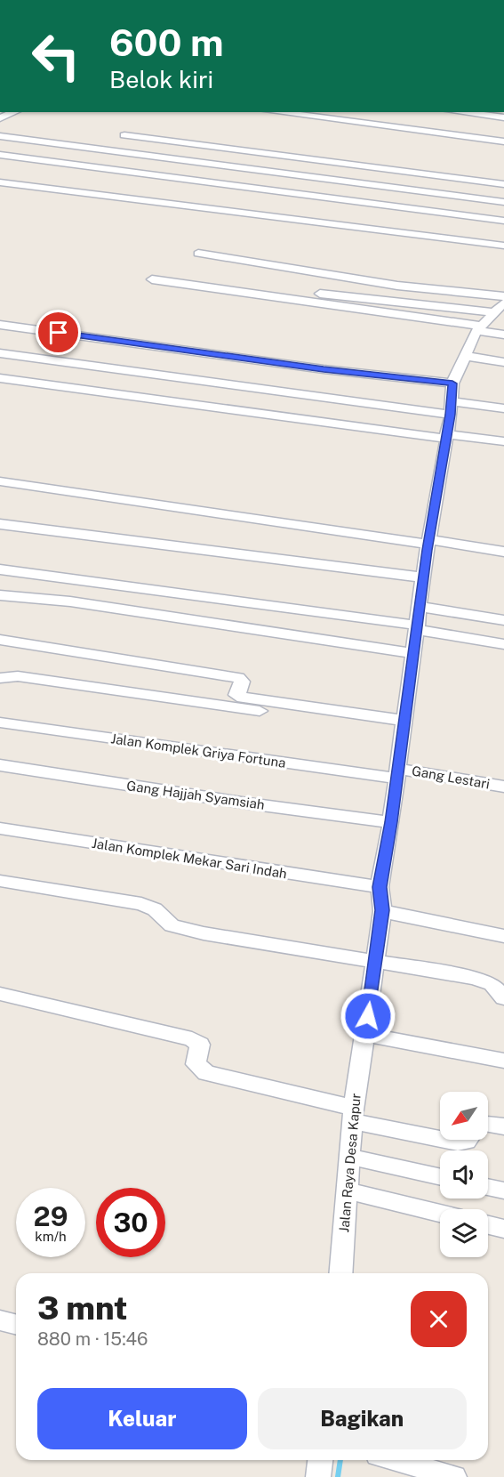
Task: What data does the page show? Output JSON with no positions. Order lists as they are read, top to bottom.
{
  "streets": {
    "street": [
      "Jalan Komplek Griya Fortuna",
      "Gang Lestari",
      "Gang Hajjah Syamsiah",
      "Jalan Komplek Mekar Sari Indah",
      "Jalan Raya Desa Kapur"
    ]
  },
  "crossings": [
    ["Jalan Komplek Griya Fortuna", "Gang Lestari"],
    ["Jalan Komplek Griya Fortuna", "Jalan Raya Desa Kapur"],
    ["Gang Lestari", "Jalan Raya Desa Kapur"],
    ["Gang Hajjah Syamsiah", "Jalan Raya Desa Kapur"],
    ["Jalan Komplek Mekar Sari Indah", "Jalan Raya Desa Kapur"]
  ],
  "north": "bottom left",
  "page": {
    "turn": ["600 m", "Belok kiri"],
    "speed": "29 km/h",
    "limit": "30",
    "heading": ["3 mnt", "880 m · 15:46"],
    "buttons": ["Keluar", "Bagikan"]
  }
}
